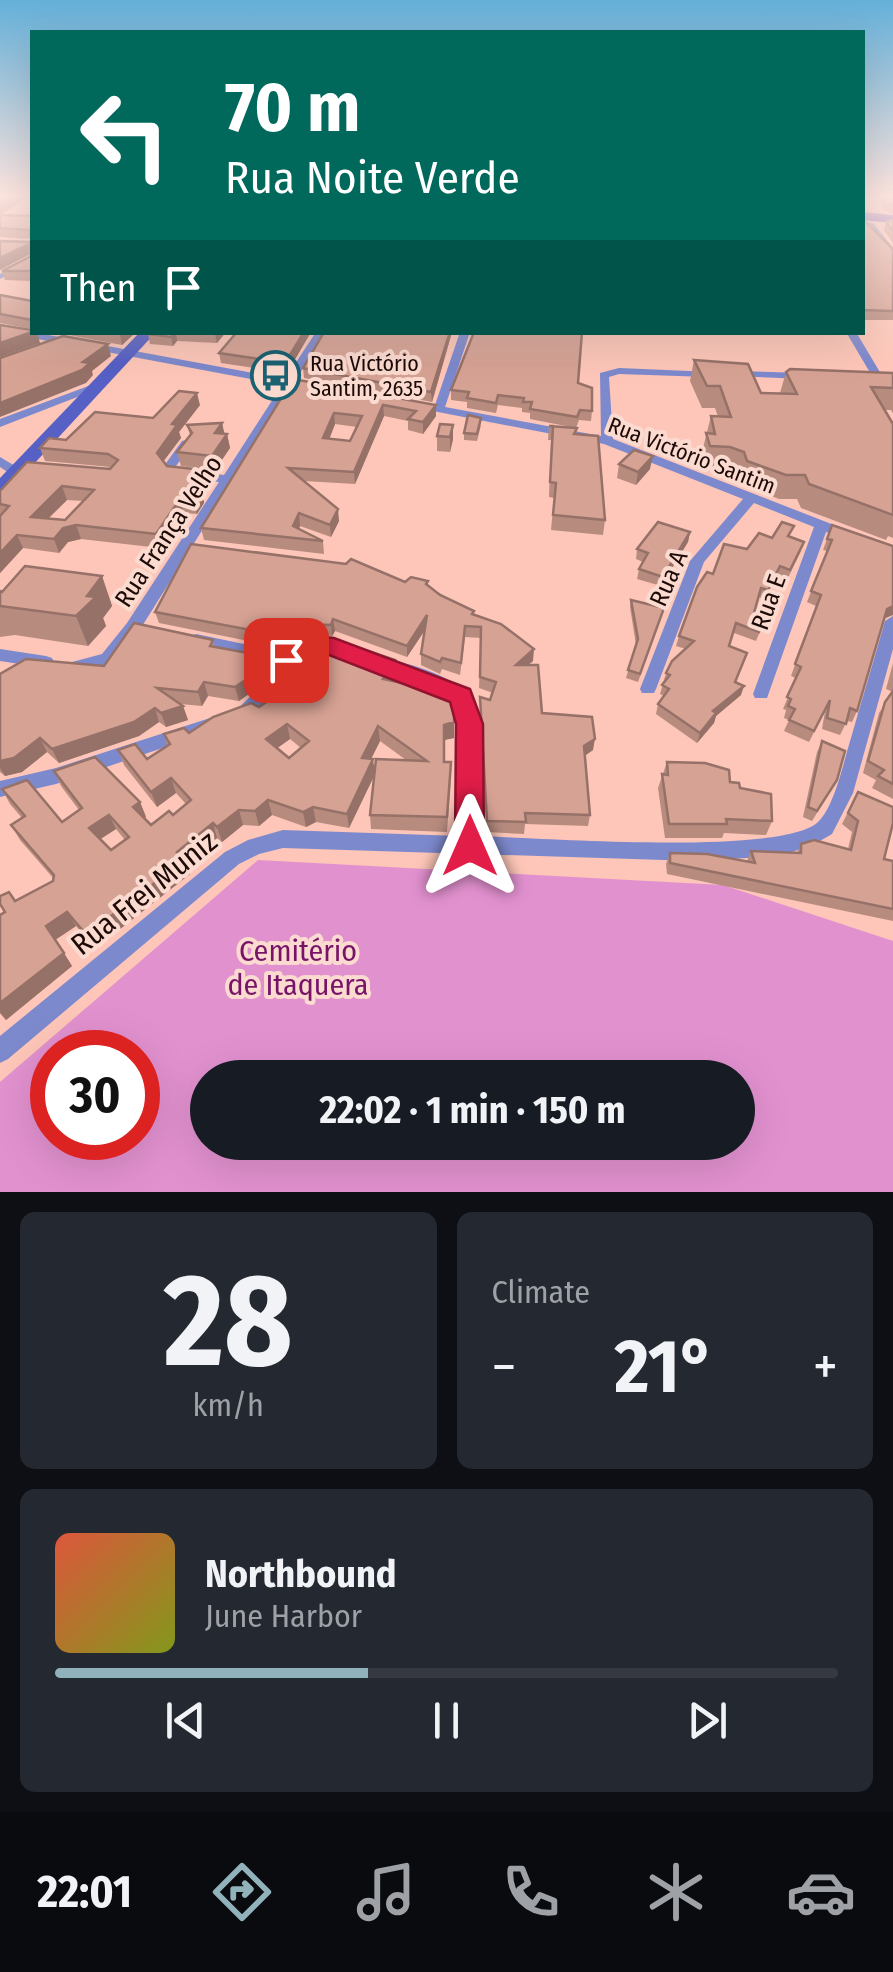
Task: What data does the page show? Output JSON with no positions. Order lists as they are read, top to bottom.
{
  "streets": {
    "street": [
      "Rua Victório Santim",
      "Rua França Velho",
      "Rua A",
      "Rua E",
      "Rua Frei Muniz"
    ]
  },
  "crossings": [
    ["Rua Victório Santim", "Rua A"],
    ["Rua Victório Santim", "Rua E"]
  ],
  "parks": ["Cemitério de Itaquera"],
  "places": {
    "bus stop": ["Rua Victório Santim, 2635"]
  },
  "page": {
    "turn": ["70 m", "Rua Noite Verde"],
    "then": "Then",
    "limit": "30",
    "trip": "22:02 · 1 min · 150 m",
    "tile": [
      ["28", "km/h"],
      "Climate"
    ],
    "heat": ["−", "21°", "+"],
    "song": ["Northbound", "June Harbor"],
    "tabs": "22:01"
  }
}
